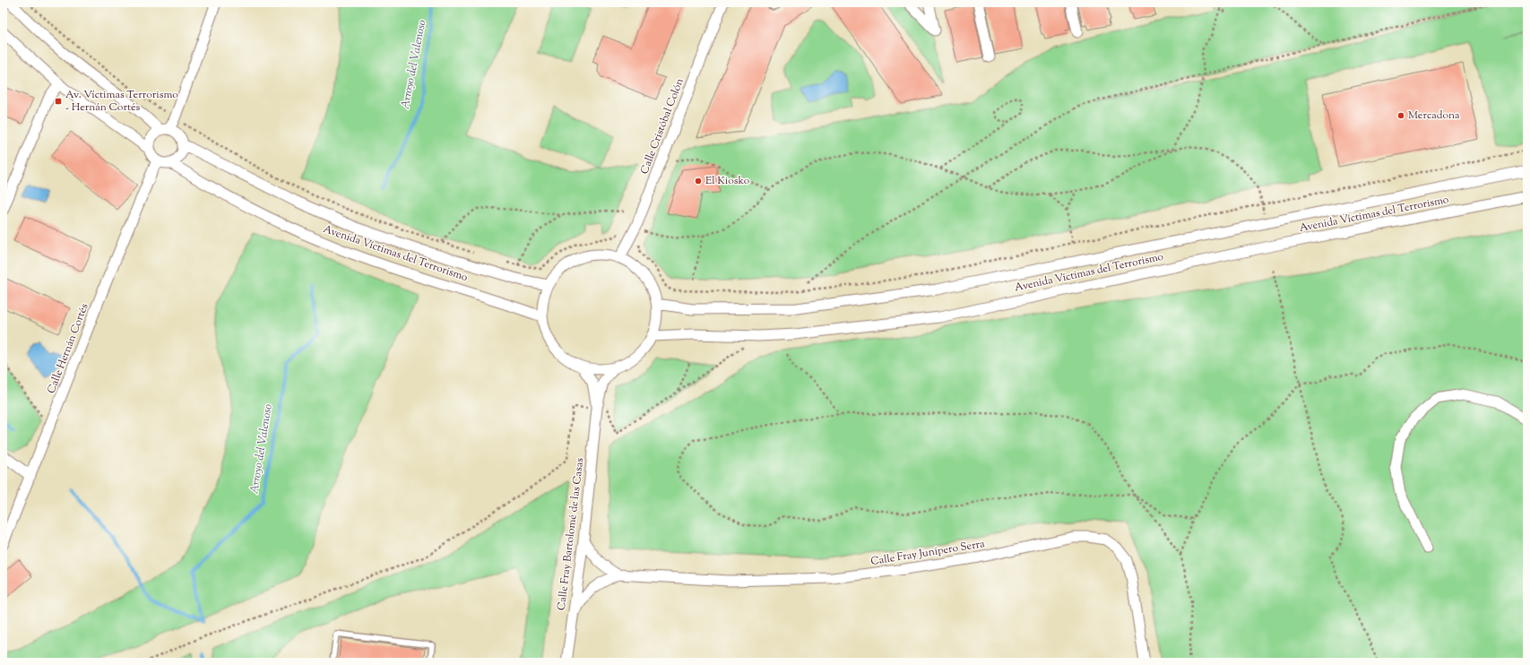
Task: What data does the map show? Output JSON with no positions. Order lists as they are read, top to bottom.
{
  "streets": {
    "street": [
      "Calle Cristóbal Colón",
      "Avenida Víctimas del Terrorismo",
      "Calle Hernán Cortés",
      "Calle Fray Bartolomé de las Casas",
      "Calle Fray Junípero Serra"
    ]
  },
  "crossings": [
    ["Calle Cristóbal Colón", "Avenida Víctimas del Terrorismo"],
    ["Calle Cristóbal Colón", "Calle Fray Bartolomé de las Casas"],
    ["Avenida Víctimas del Terrorismo", "Calle Hernán Cortés"],
    ["Avenida Víctimas del Terrorismo", "Calle Fray Bartolomé de las Casas"],
    ["Calle Fray Bartolomé de las Casas", "Calle Fray Junípero Serra"]
  ],
  "water": ["Arroyo del Valenoso"],
  "places": {
    "transit": ["Av. Víctimas Terrorismo - Hernán Cortés"],
    "other": ["Mercadona", "El Kiosko"]
  }
}
